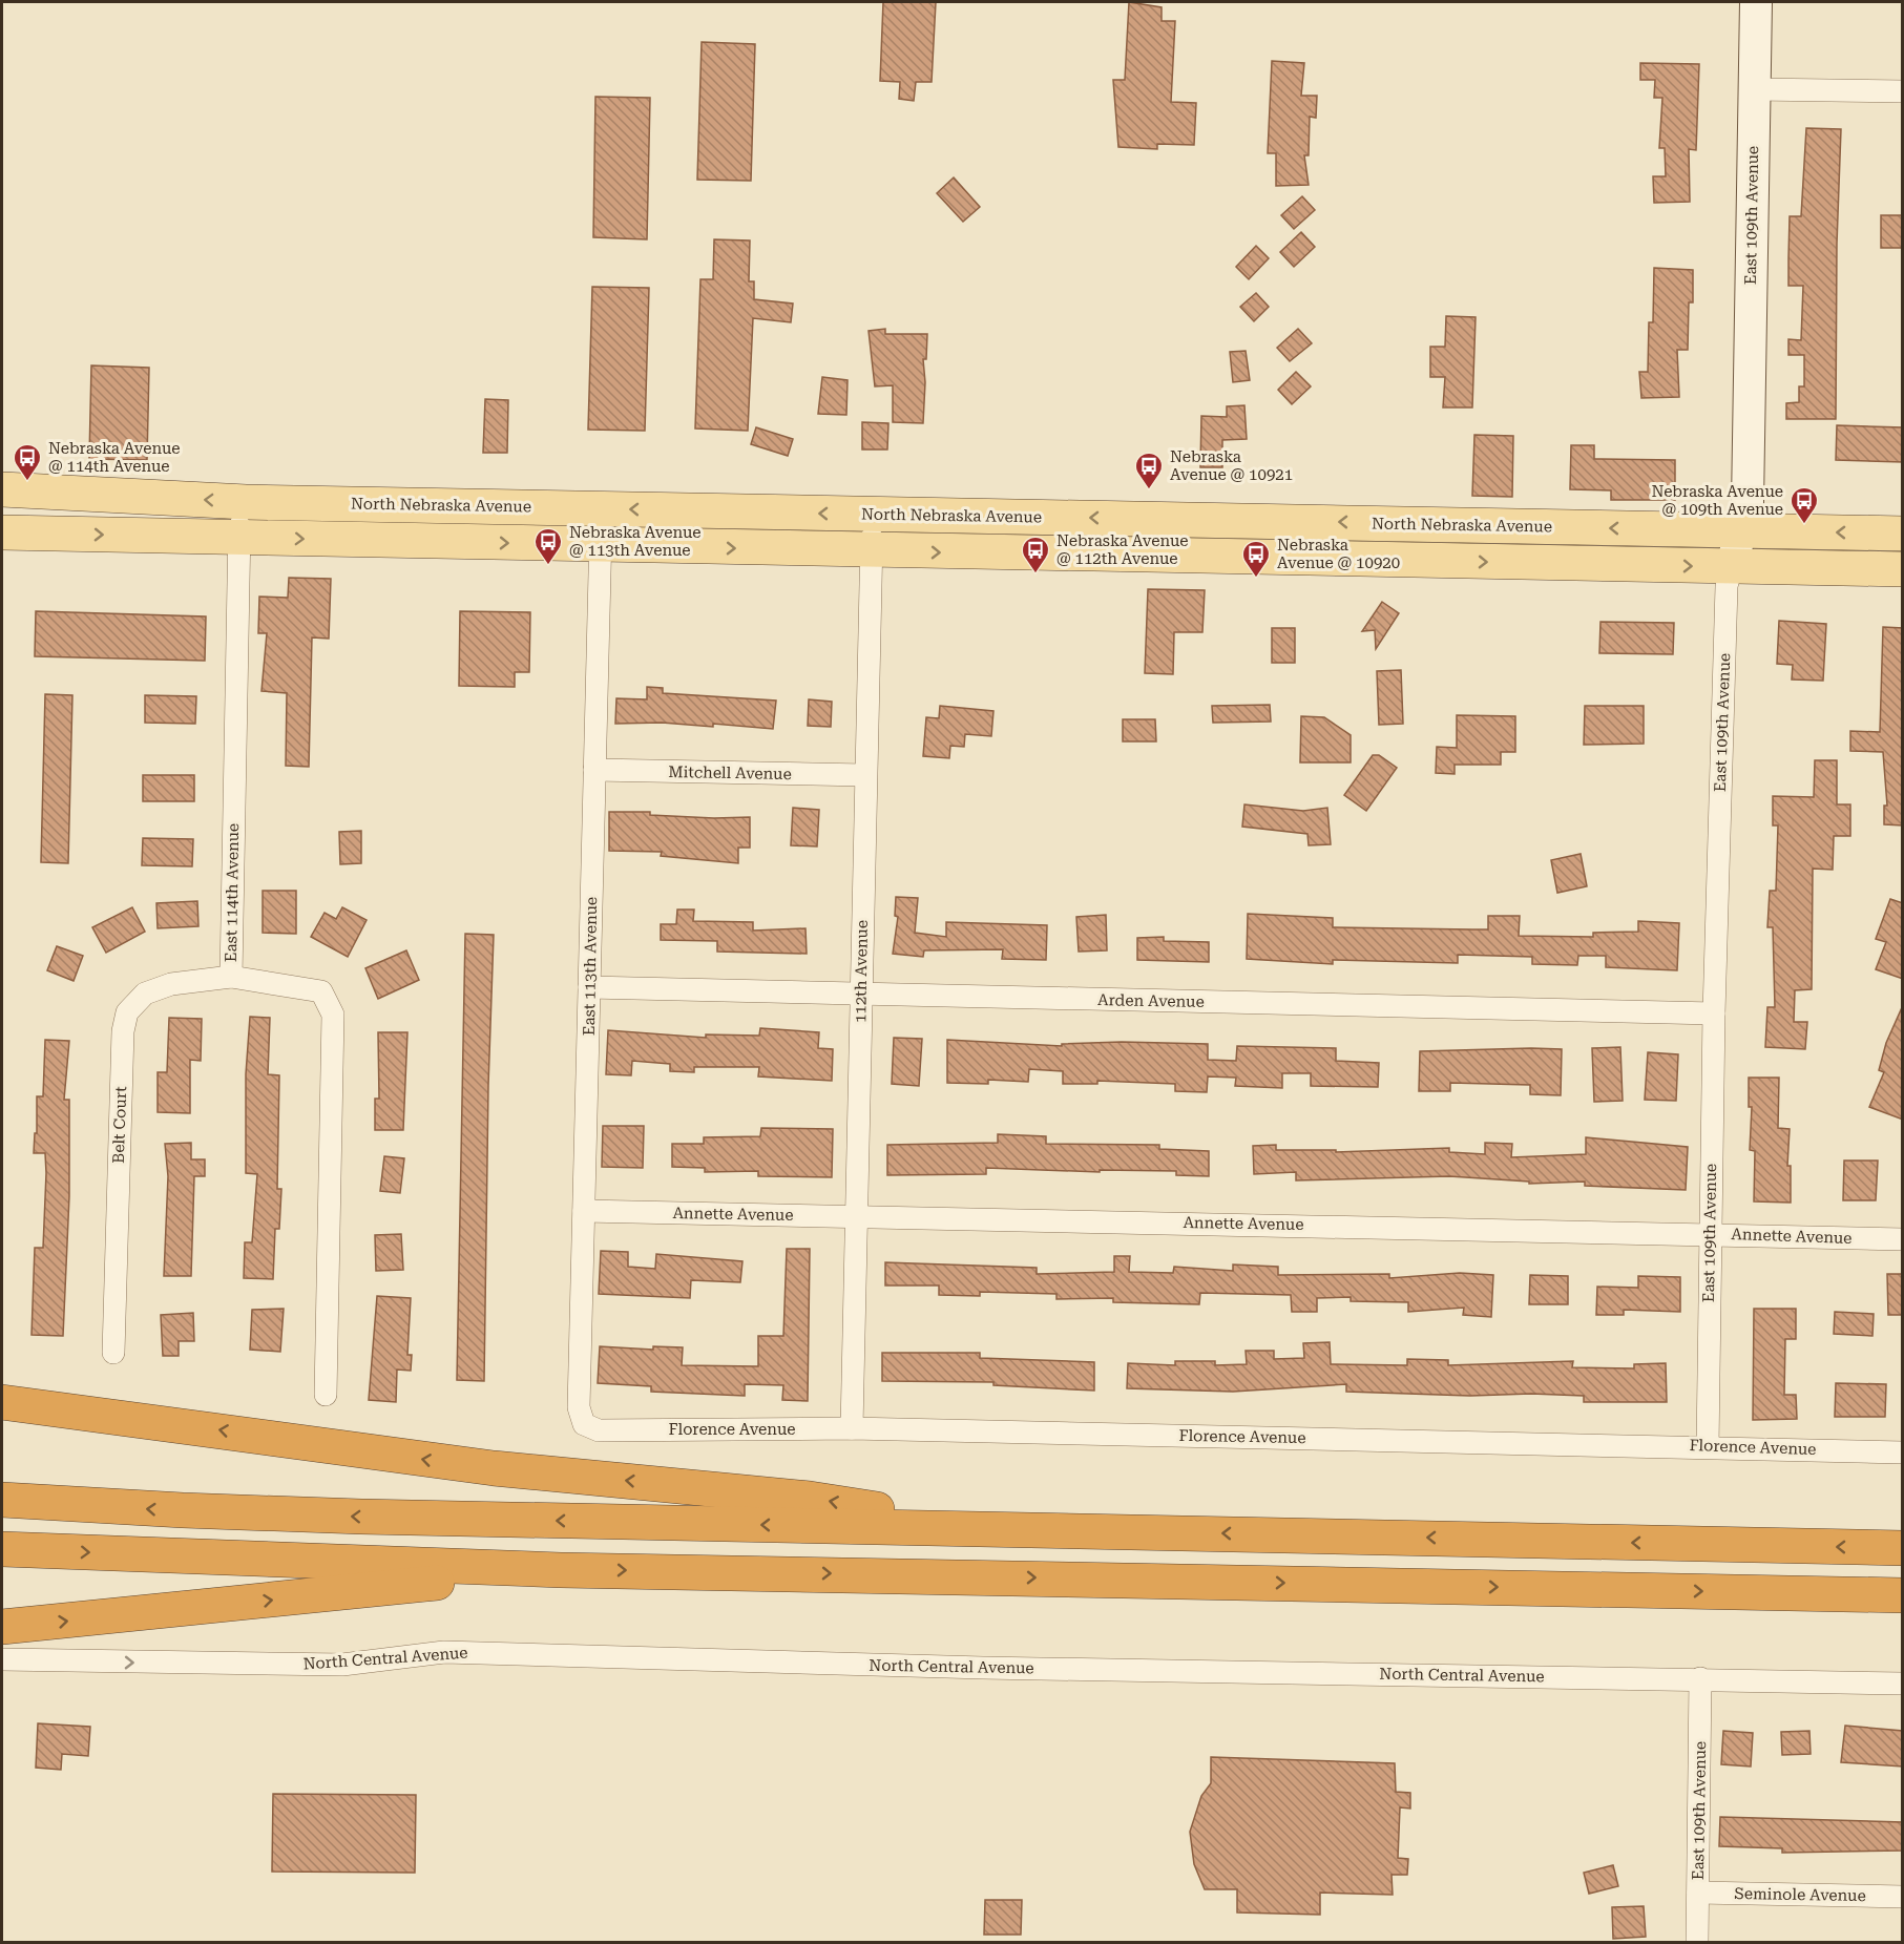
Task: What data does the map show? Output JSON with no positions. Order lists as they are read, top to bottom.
{
  "streets": {
    "main road": ["North Nebraska Avenue"],
    "street": [
      "East 109th Avenue",
      "Mitchell Avenue",
      "East 114th Avenue",
      "East 113th Avenue",
      "112th Avenue",
      "Arden Avenue",
      "Belt Court",
      "Annette Avenue",
      "Florence Avenue",
      "North Central Avenue",
      "Seminole Avenue"
    ]
  },
  "crossings": [
    ["East 109th Avenue", "North Nebraska Avenue"],
    ["East 109th Avenue", "Arden Avenue"],
    ["East 109th Avenue", "Annette Avenue"],
    ["East 109th Avenue", "Florence Avenue"],
    ["East 109th Avenue", "North Central Avenue"],
    ["East 109th Avenue", "Seminole Avenue"],
    ["North Nebraska Avenue", "East 114th Avenue"],
    ["North Nebraska Avenue", "112th Avenue"],
    ["Mitchell Avenue", "East 113th Avenue"],
    ["Mitchell Avenue", "112th Avenue"],
    ["East 114th Avenue", "Belt Court"],
    ["East 113th Avenue", "Arden Avenue"],
    ["East 113th Avenue", "Annette Avenue"],
    ["East 113th Avenue", "Florence Avenue"],
    ["112th Avenue", "Arden Avenue"],
    ["112th Avenue", "Annette Avenue"],
    ["112th Avenue", "Florence Avenue"]
  ],
  "one_way": ["North Central Avenue"],
  "places": {
    "bus stop": [
      "Nebraska Avenue @ 114th Avenue",
      "Nebraska Avenue @ 10921",
      "Nebraska Avenue @ 109th Avenue",
      "Nebraska Avenue @ 113th Avenue",
      "Nebraska Avenue @ 112th Avenue",
      "Nebraska Avenue @ 10920"
    ]
  }
}
